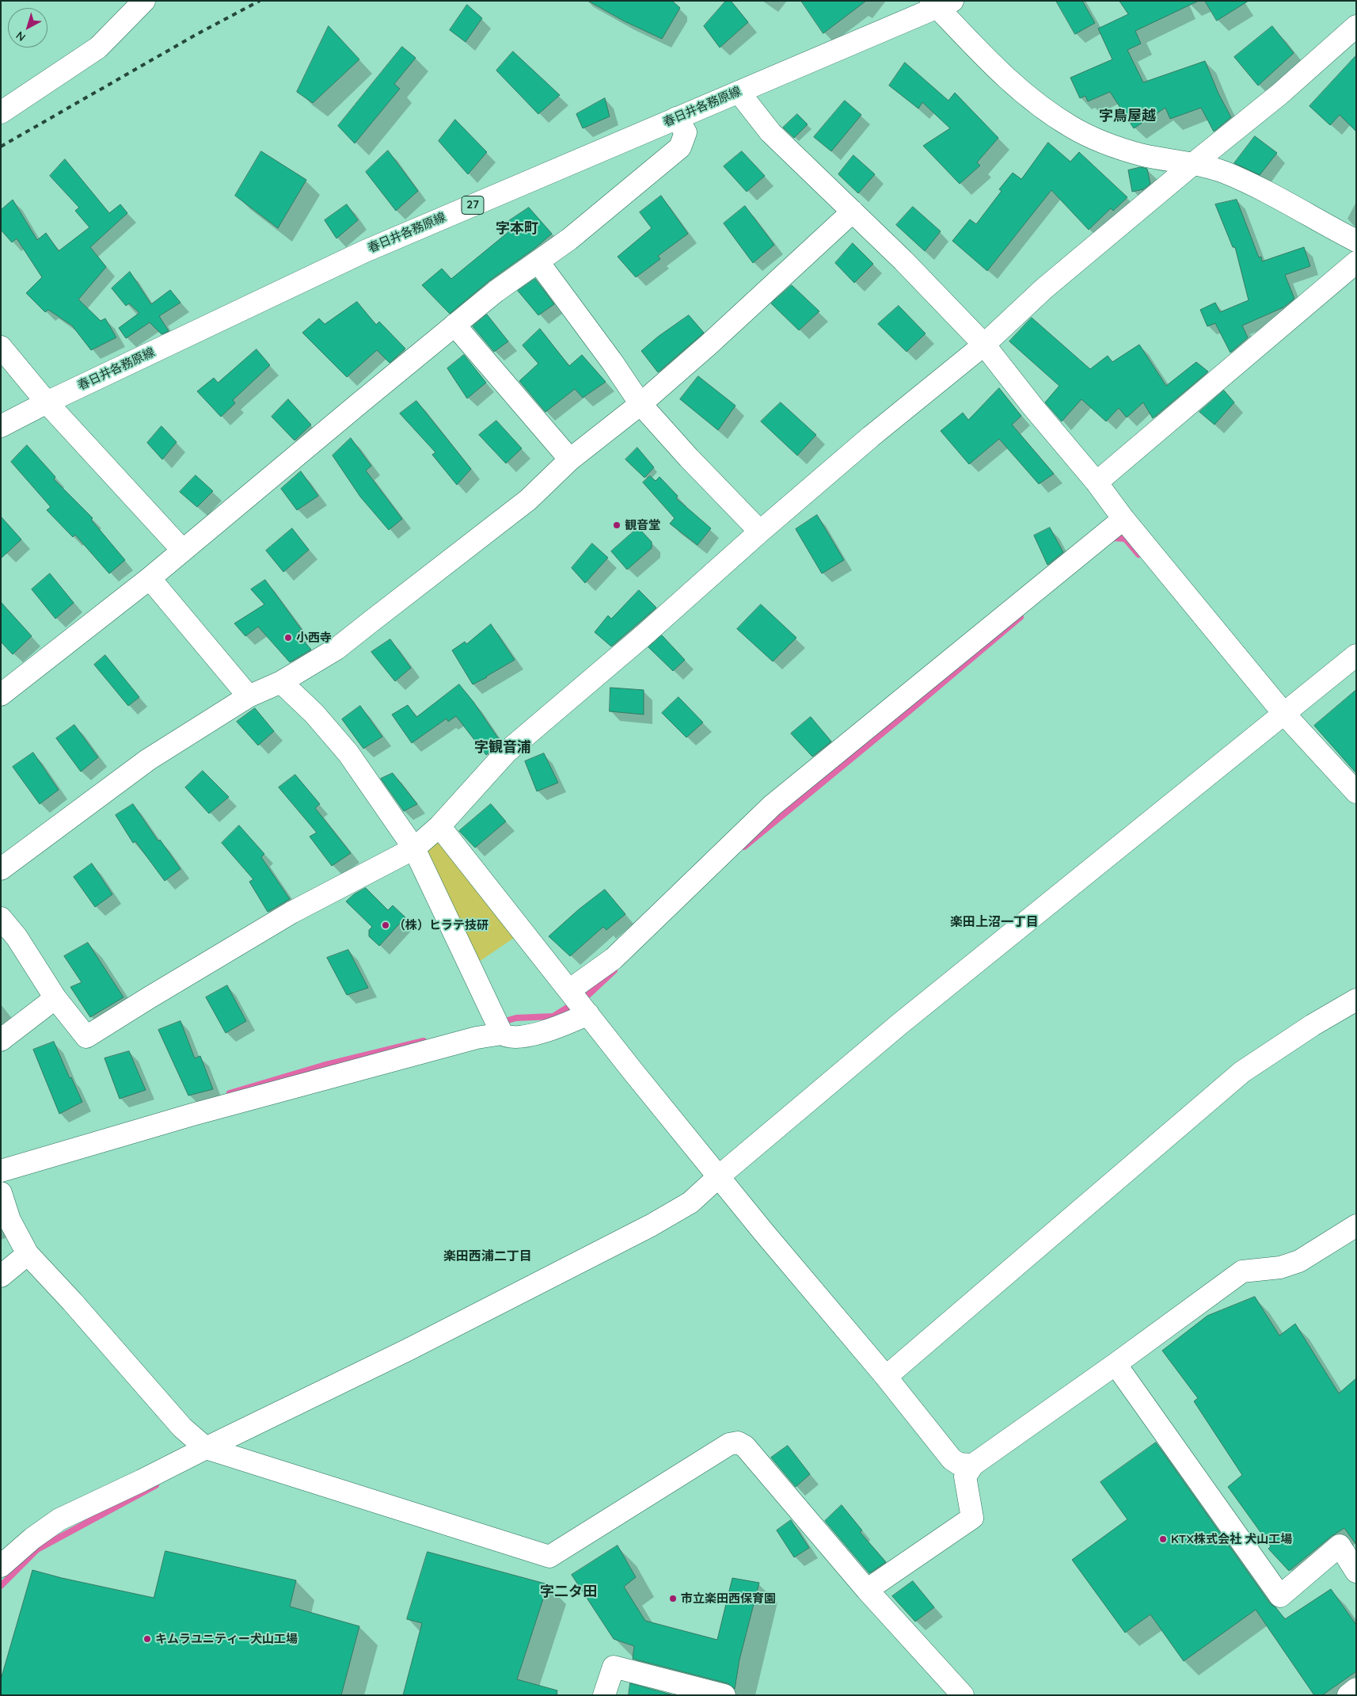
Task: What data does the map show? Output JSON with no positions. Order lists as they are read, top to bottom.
{
  "streets": {
    "street": ["春日井各務原線", "27"]
  },
  "districts": [
    "字鳥屋越",
    "字本町",
    "字観音浦",
    "楽田上沼一丁目",
    "楽田西浦二丁目",
    "字二タ田"
  ],
  "places": [
    "観音堂",
    "小西寺",
    "（株）ヒラテ技研",
    "KTX株式会社 犬山工場",
    "市立楽田西保育園",
    "キムラユニティー犬山工場"
  ],
  "north": "bottom left"
}
